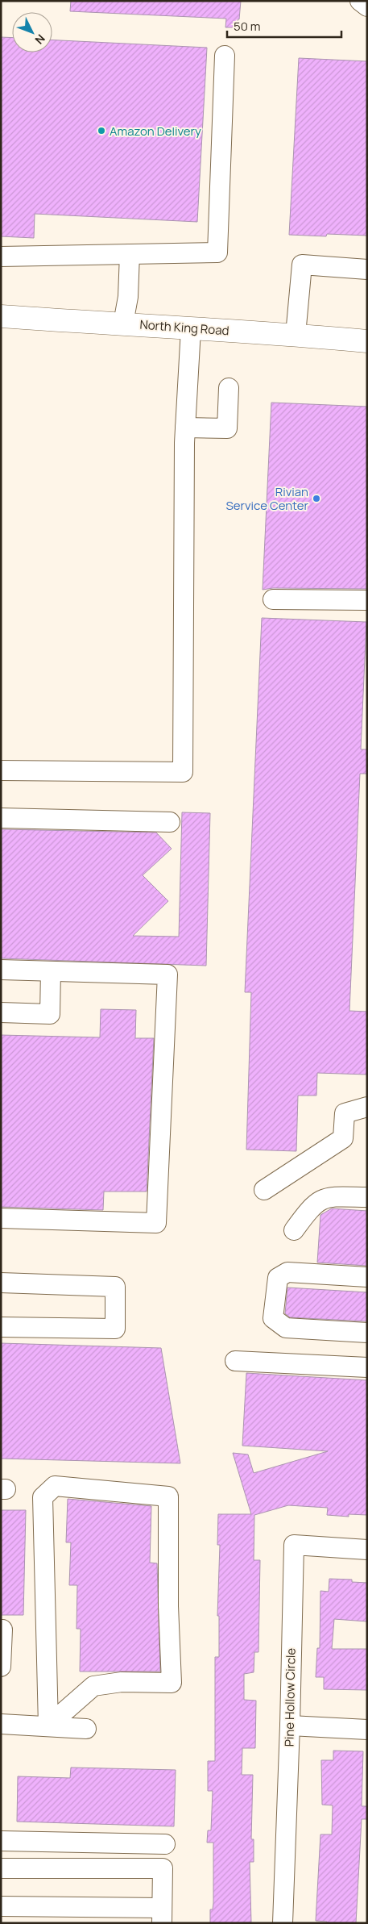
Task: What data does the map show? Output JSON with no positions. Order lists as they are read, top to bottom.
{
  "streets": {
    "main road": ["North King Road"],
    "street": ["Pine Hollow Circle"]
  },
  "places": ["Amazon Delivery", "Rivian Service Center"],
  "scale_bar": "50 m",
  "north": "bottom right"
}
